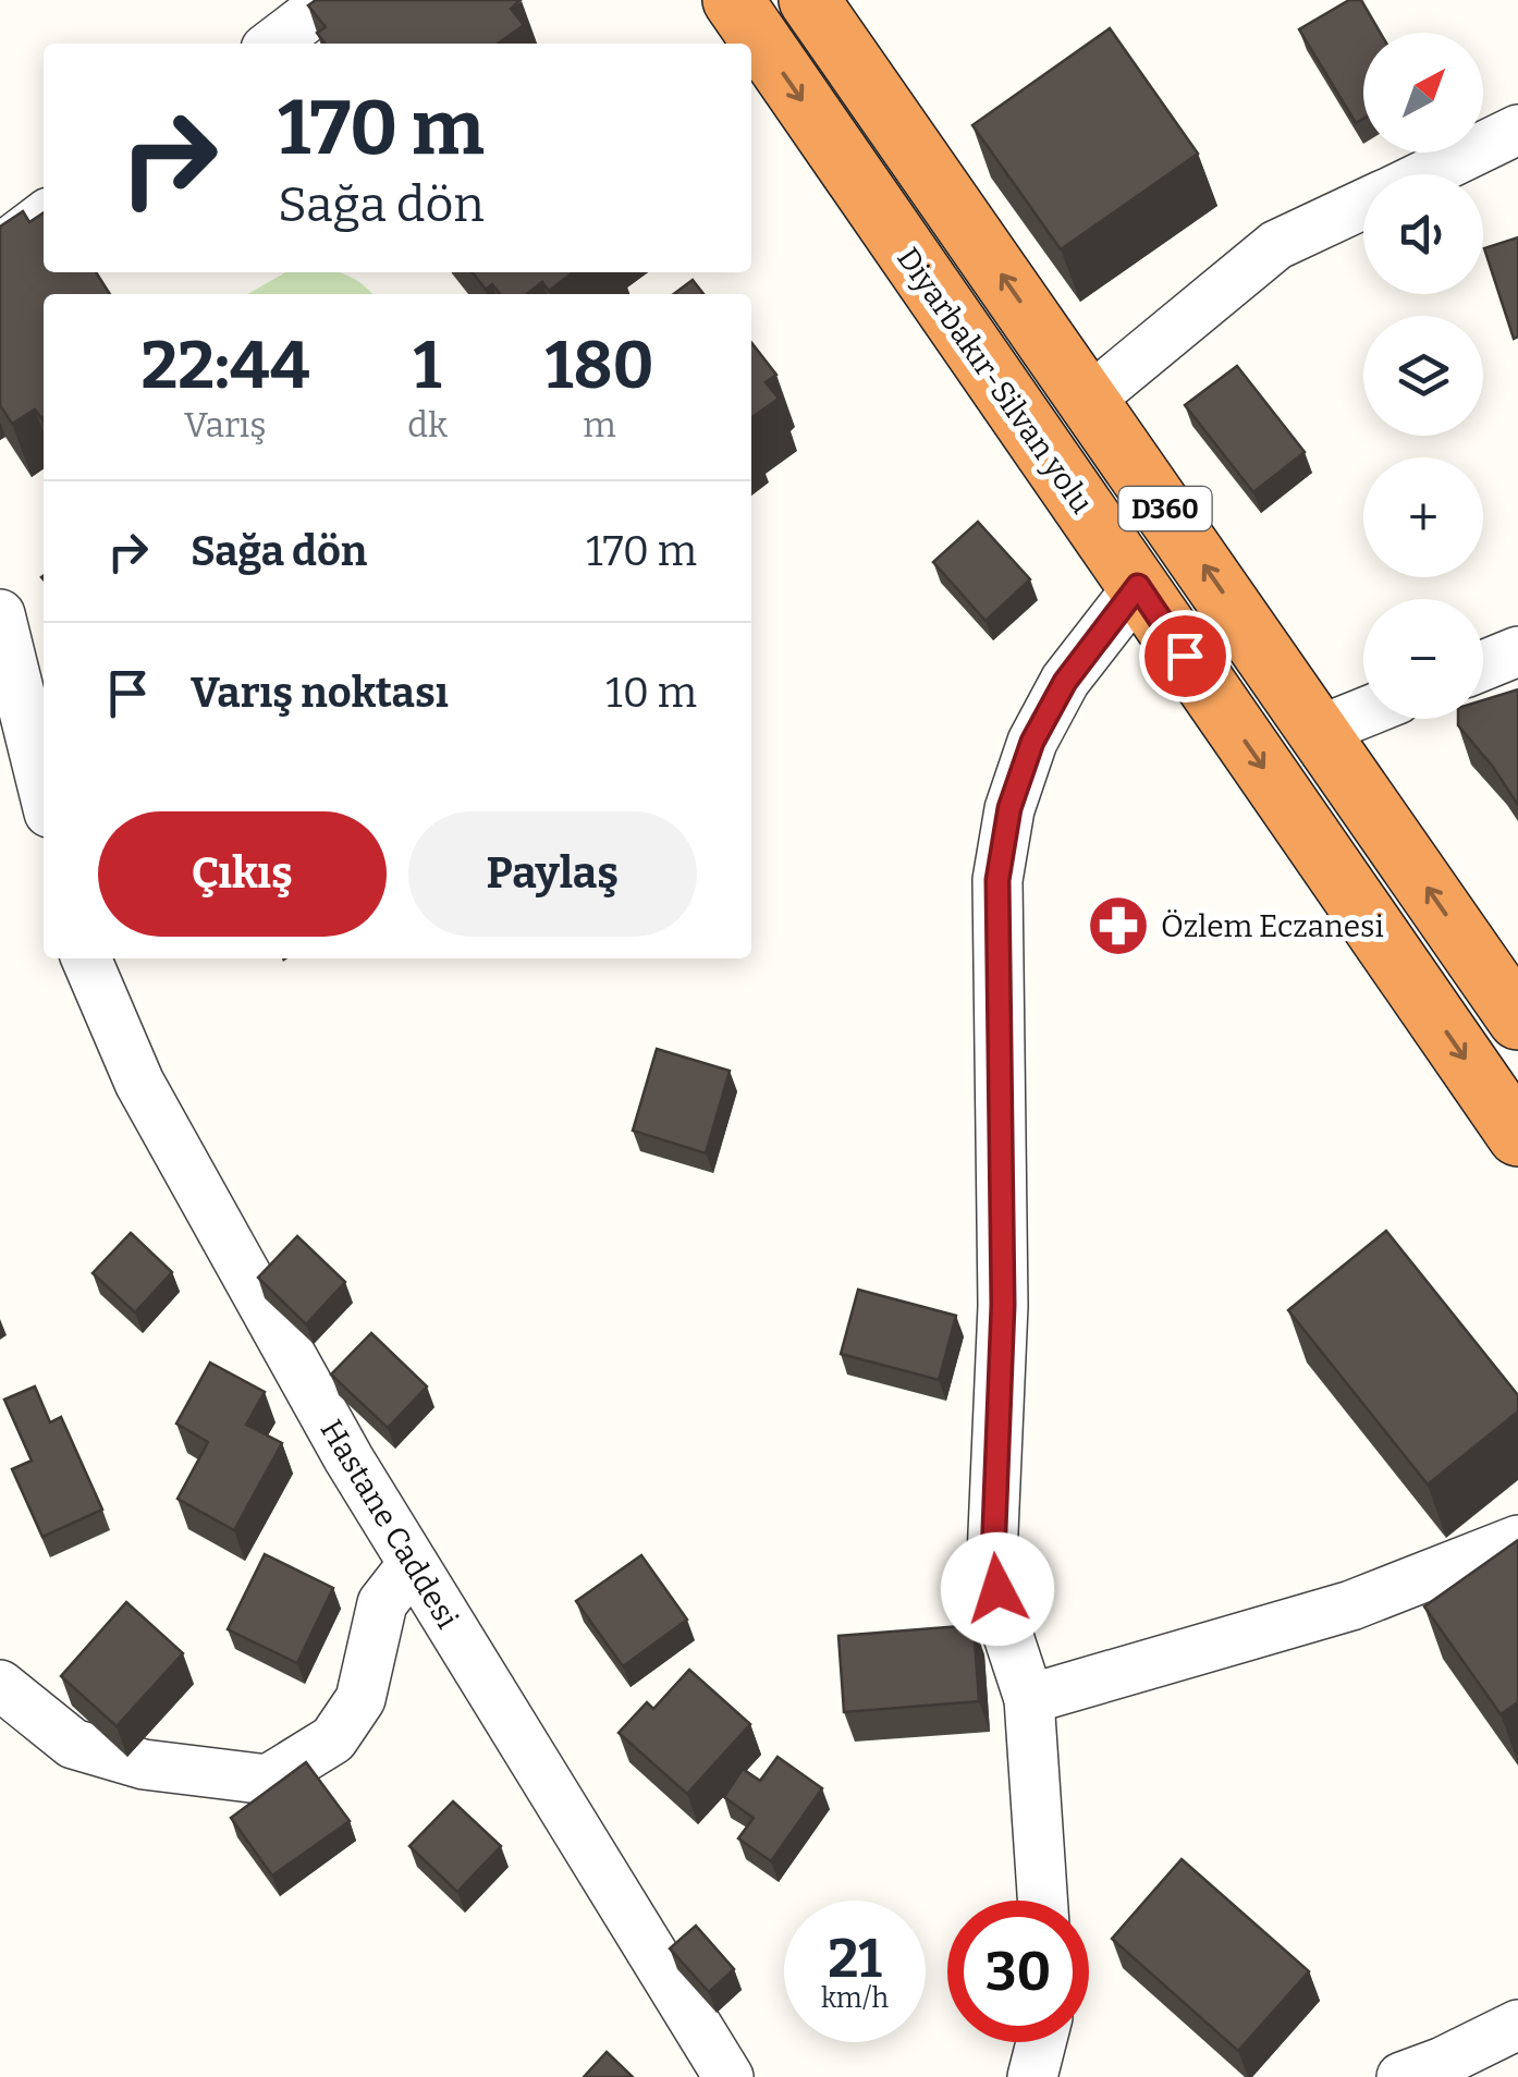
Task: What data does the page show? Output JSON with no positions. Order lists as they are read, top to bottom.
{
  "streets": {
    "highway": ["Diyarbakır-Silvan yolu", "D360"],
    "street": ["Hastane Caddesi"]
  },
  "places": {
    "pharmacy": ["Özlem Eczanesi"]
  },
  "north": "top right",
  "page": {
    "map_buttons": ["+", "−"],
    "turn": ["170 m", "Sağa dön"],
    "eta": [
      "22:44",
      "Varış",
      "1",
      "dk",
      "180",
      "m"
    ],
    "list": [
      {
        "name": "Sağa dön",
        "value": "170 m"
      },
      {
        "name": "Varış noktası",
        "value": "10 m"
      }
    ],
    "buttons": ["Çıkış", "Paylaş"],
    "speed": "21 km/h",
    "limit": "30"
  }
}
